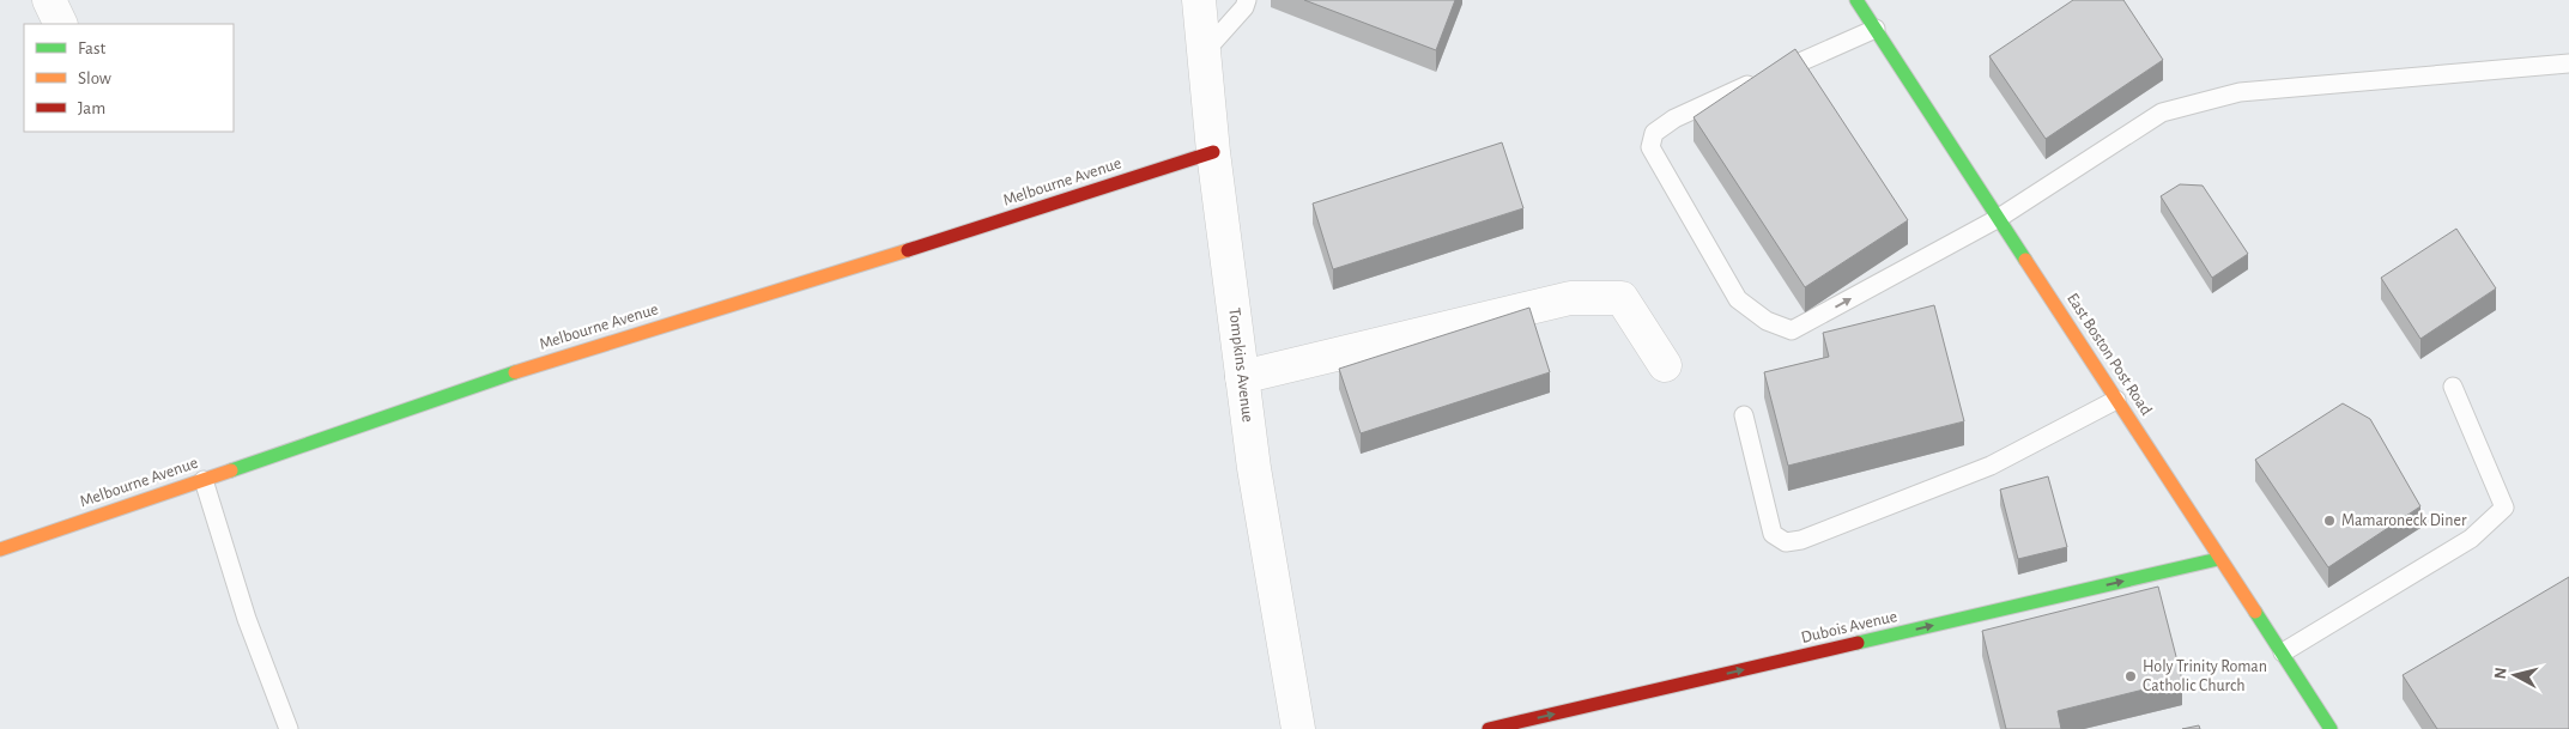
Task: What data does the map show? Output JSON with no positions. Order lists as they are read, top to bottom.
{
  "streets": {
    "street": [
      "Melbourne Avenue",
      "East Boston Post Road",
      "Tompkins Avenue",
      "Dubois Avenue"
    ]
  },
  "crossings": [
    ["Melbourne Avenue", "Tompkins Avenue"],
    ["East Boston Post Road", "Dubois Avenue"]
  ],
  "one_way": ["Dubois Avenue"],
  "places": ["Mamaroneck Diner", "Holy Trinity Roman Catholic Church"],
  "legend": ["Fast", "Slow", "Jam"],
  "north": "left"
}
